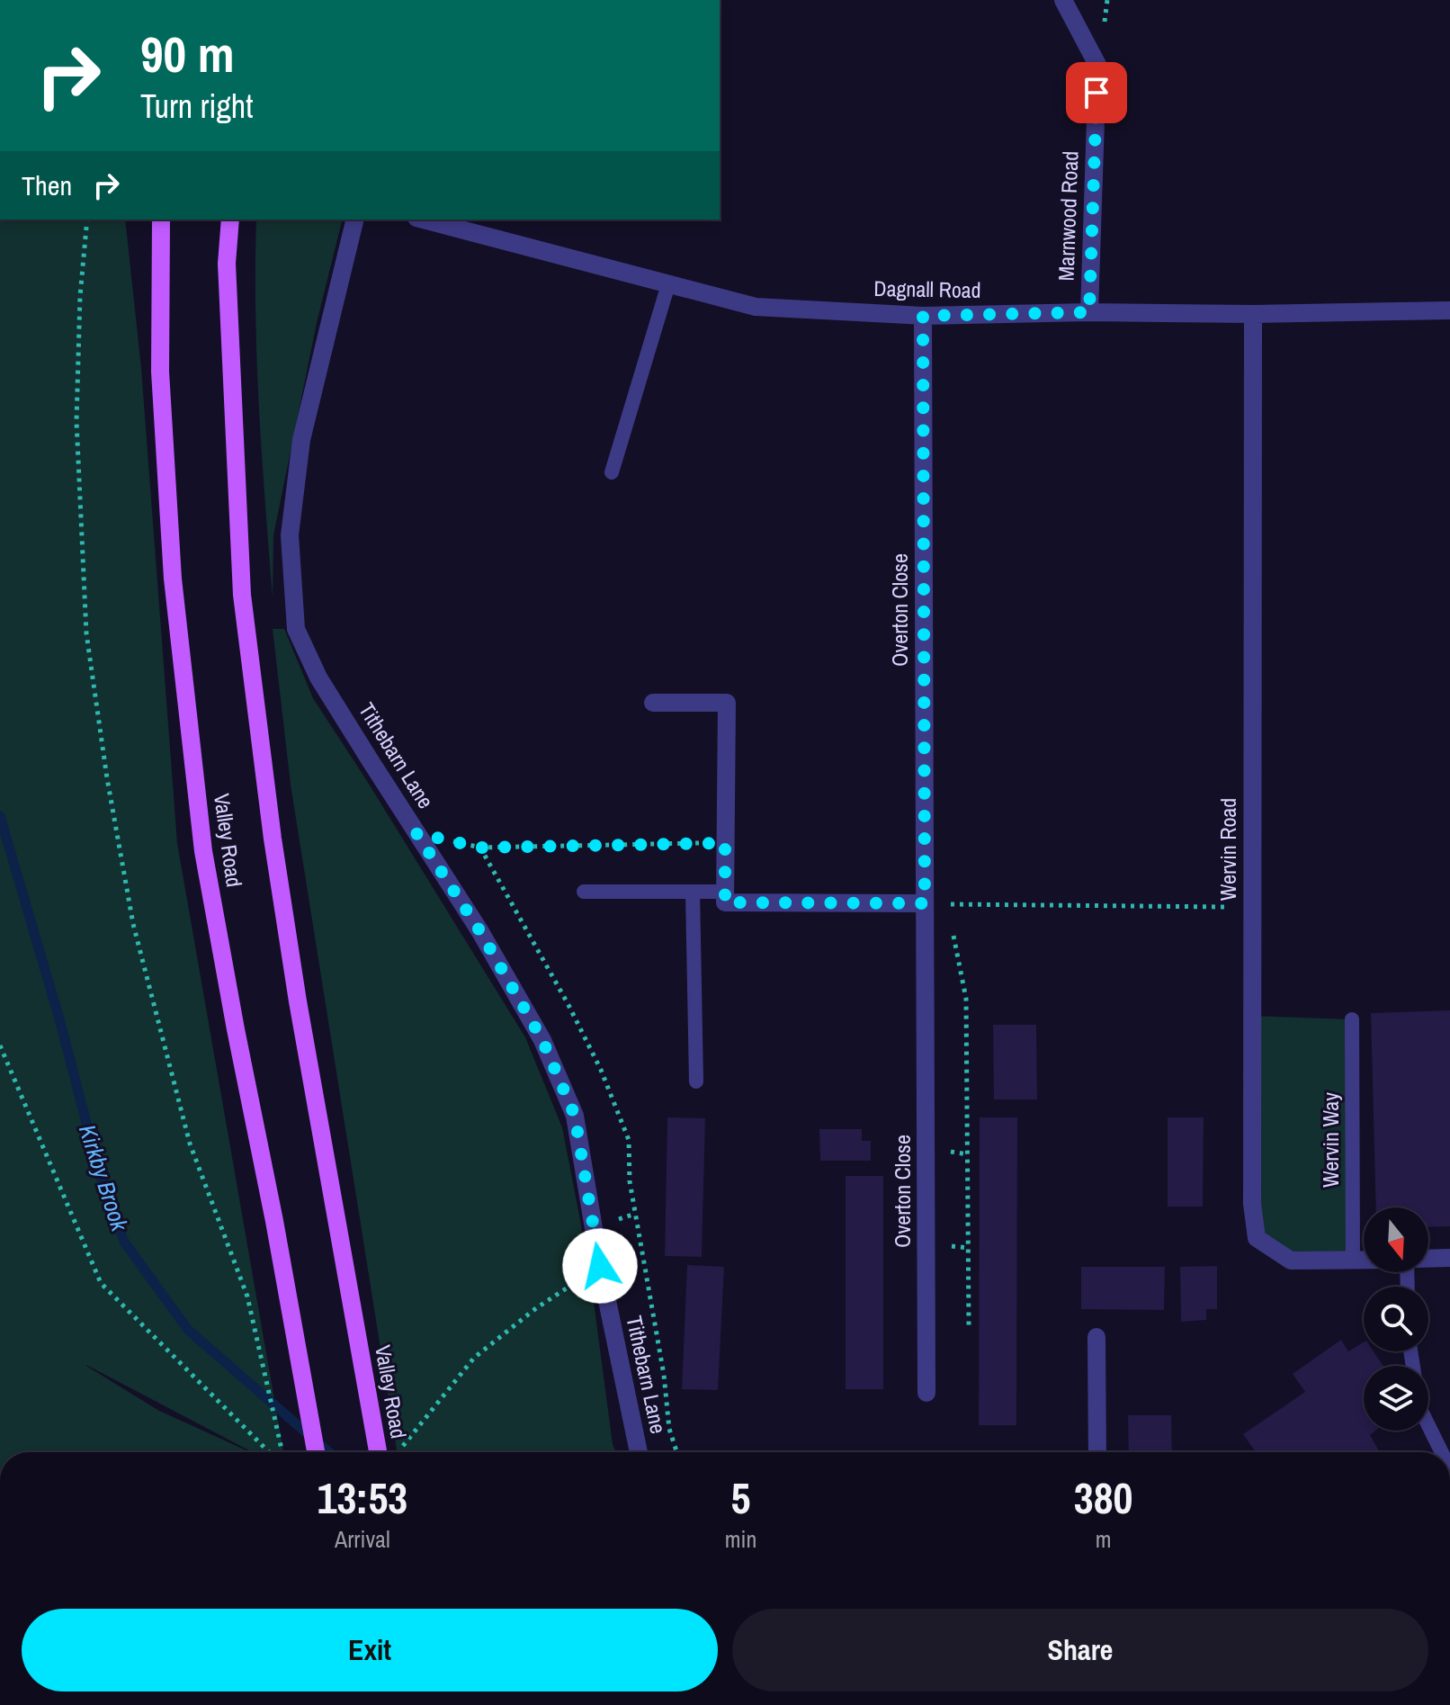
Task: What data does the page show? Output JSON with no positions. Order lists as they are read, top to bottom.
{
  "streets": {
    "main road": ["Valley Road"],
    "street": [
      "Marnwood Road",
      "Dagnall Road",
      "Overton Close",
      "Tithebarn Lane",
      "Wervin Road"
    ],
    "lane": ["Wervin Way"]
  },
  "crossings": [
    ["Marnwood Road", "Dagnall Road"],
    ["Dagnall Road", "Overton Close"],
    ["Dagnall Road", "Wervin Road"],
    ["Wervin Road", "Wervin Way"]
  ],
  "water": ["Kirkby Brook"],
  "north": "bottom",
  "page": {
    "turn": ["90 m", "Turn right"],
    "then": "Then",
    "eta": [
      "13:53",
      "Arrival",
      "5",
      "min",
      "380",
      "m"
    ],
    "buttons": ["Exit", "Share"]
  }
}
